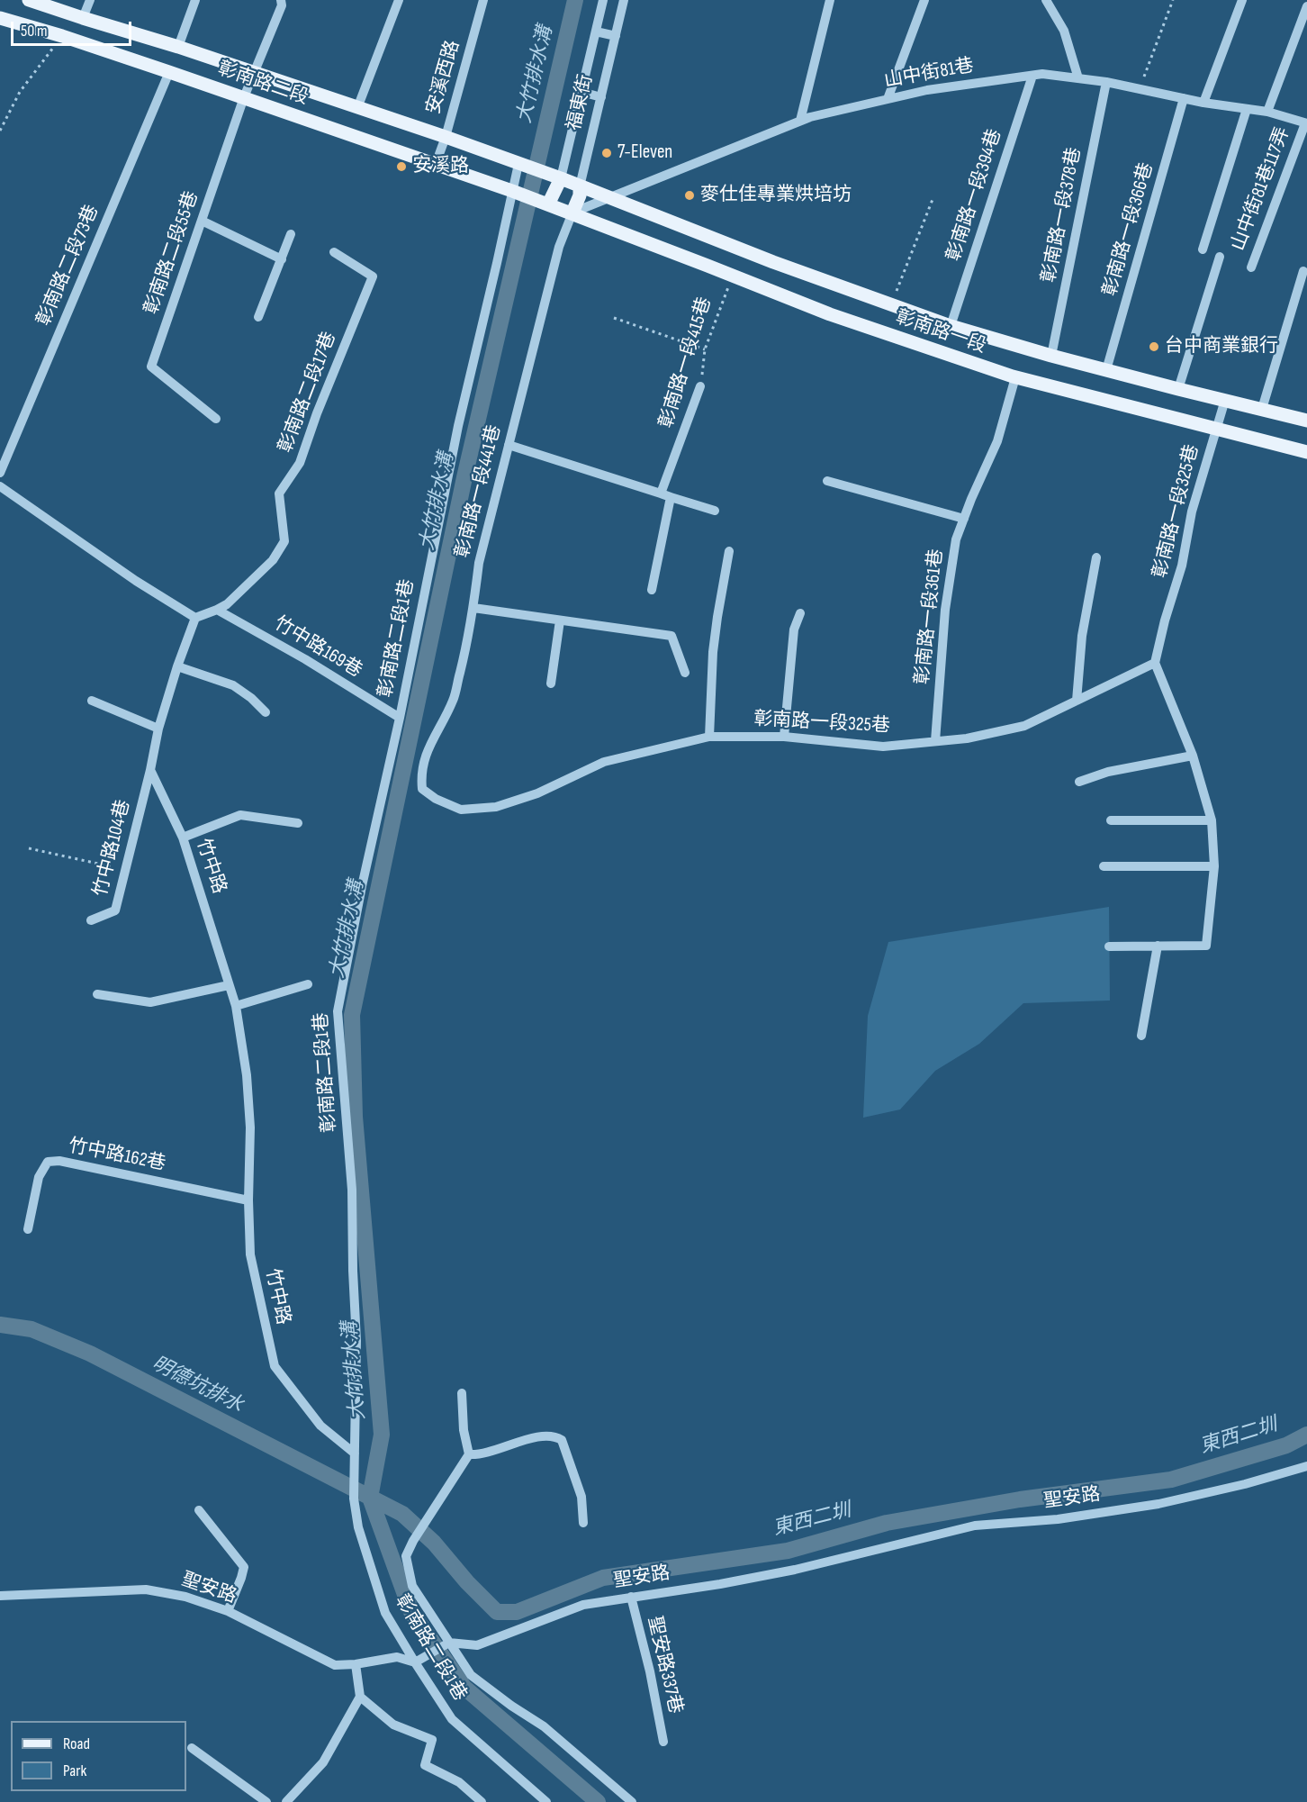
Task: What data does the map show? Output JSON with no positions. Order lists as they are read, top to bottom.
{
  "streets": {
    "main road": ["彰南路二段", "福東街", "彰南路一段"],
    "street": [
      "山中街81巷",
      "安溪西路",
      "山中街81巷117弄",
      "彰南路一段394巷",
      "彰南路一段378巷",
      "彰南路一段366巷",
      "彰南路二段55巷",
      "彰南路二段73巷",
      "彰南路一段415巷",
      "彰南路二段17巷",
      "彰南路一段441巷",
      "彰南路一段325巷",
      "彰南路一段361巷",
      "彰南路二段1巷",
      "竹中路169巷",
      "竹中路104巷",
      "竹中路",
      "竹中路162巷",
      "聖安路",
      "聖安路337巷"
    ]
  },
  "crossings": [
    ["山中街81巷", "福東街"],
    ["山中街81巷", "山中街81巷117弄"],
    ["山中街81巷", "彰南路一段394巷"],
    ["山中街81巷", "彰南路一段378巷"],
    ["山中街81巷", "彰南路一段366巷"],
    ["山中街81巷", "彰南路一段"],
    ["山中街81巷", "彰南路一段441巷"],
    ["安溪西路", "彰南路二段"],
    ["彰南路二段", "福東街"],
    ["彰南路二段", "彰南路二段55巷"],
    ["彰南路二段", "彰南路二段73巷"],
    ["彰南路二段", "彰南路一段"],
    ["彰南路二段", "彰南路二段1巷"],
    ["福東街", "彰南路一段"],
    ["福東街", "彰南路一段441巷"],
    ["彰南路一段394巷", "彰南路一段"],
    ["彰南路一段378巷", "彰南路一段"],
    ["彰南路一段366巷", "彰南路一段"],
    ["彰南路一段", "彰南路一段415巷"],
    ["彰南路一段", "彰南路一段441巷"],
    ["彰南路一段", "彰南路一段325巷"],
    ["彰南路一段", "彰南路一段361巷"],
    ["彰南路二段17巷", "竹中路169巷"],
    ["彰南路一段441巷", "彰南路一段325巷"],
    ["彰南路一段325巷", "彰南路一段361巷"],
    ["彰南路二段1巷", "竹中路169巷"],
    ["彰南路二段1巷", "竹中路"],
    ["彰南路二段1巷", "聖安路"],
    ["竹中路104巷", "竹中路"],
    ["竹中路", "竹中路162巷"],
    ["聖安路", "聖安路337巷"]
  ],
  "water": ["大竹排水溝", "明德坑排水", "東西二圳"],
  "places": [
    "7-Eleven",
    "安溪路",
    "麥仕佳專業烘培坊",
    "台中商業銀行"
  ],
  "legend": ["Road", "Park"],
  "scale_bar": "50 m"
}
